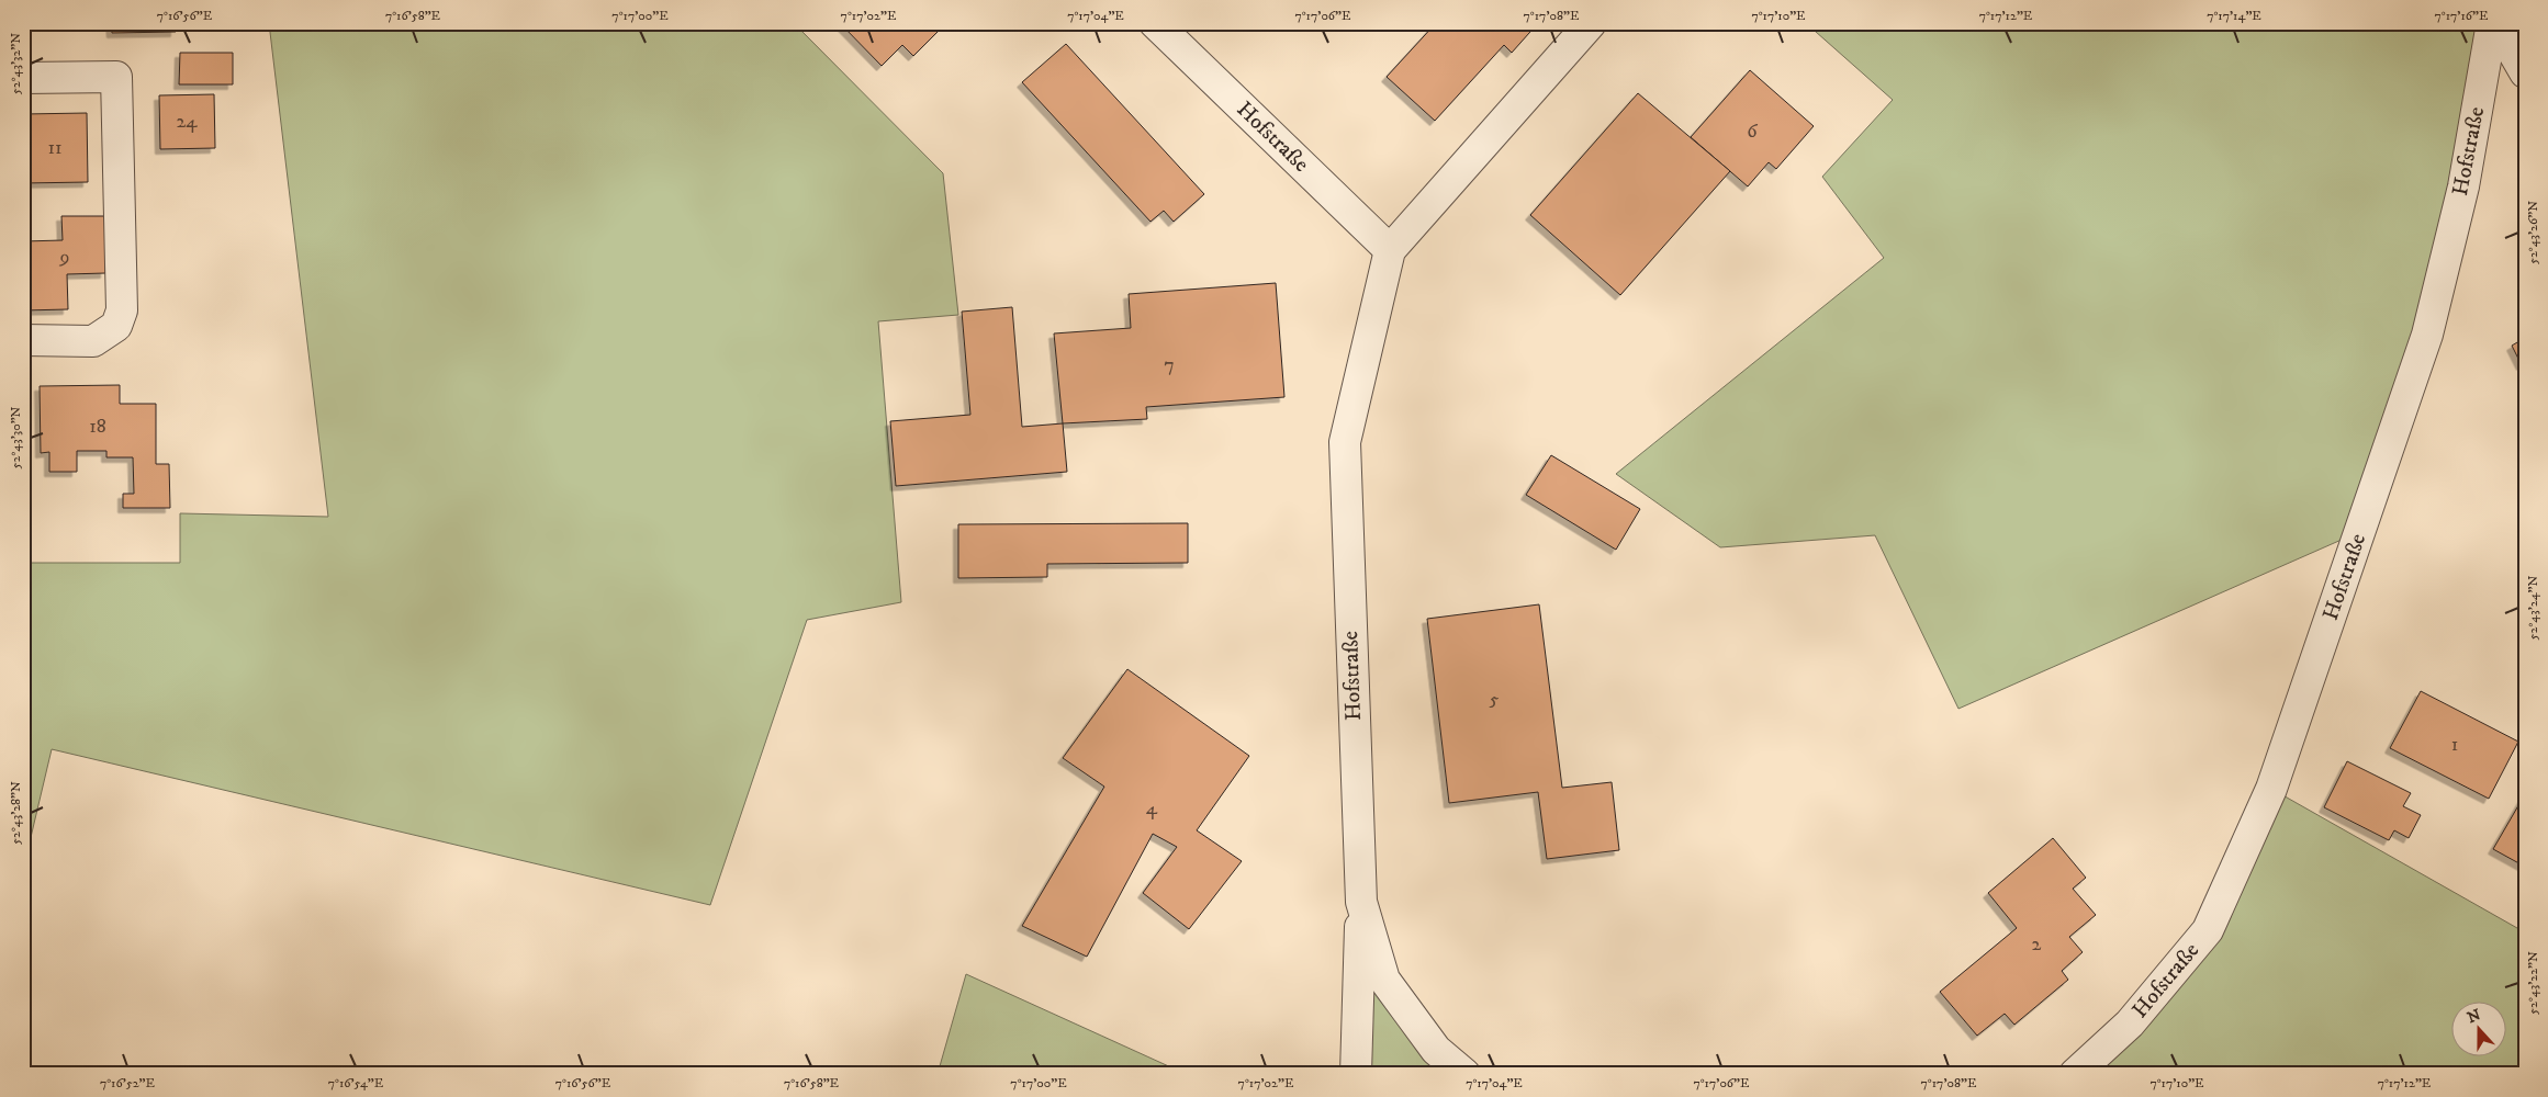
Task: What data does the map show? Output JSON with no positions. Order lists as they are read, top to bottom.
{
  "streets": {
    "street": ["Hofstraße"]
  },
  "house_numbers": [
    "24",
    "6",
    "11",
    "9",
    "7",
    "18",
    "5",
    "1",
    "4",
    "2"
  ],
  "north": "top",
  "coordinates": [
    "7°16'56\"E",
    "7°16'58\"E",
    "7°17'00\"E",
    "7°17'02\"E",
    "7°17'04\"E",
    "7°17'06\"E",
    "7°17'08\"E",
    "7°17'10\"E",
    "7°17'12\"E",
    "7°17'14\"E",
    "7°17'16\"E",
    "52°43'32\"N",
    "52°43'26\"N",
    "52°43'30\"N",
    "52°43'24\"N",
    "52°43'28\"N",
    "52°43'22\"N",
    "7°16'52\"E",
    "7°16'54\"E"
  ]
}
